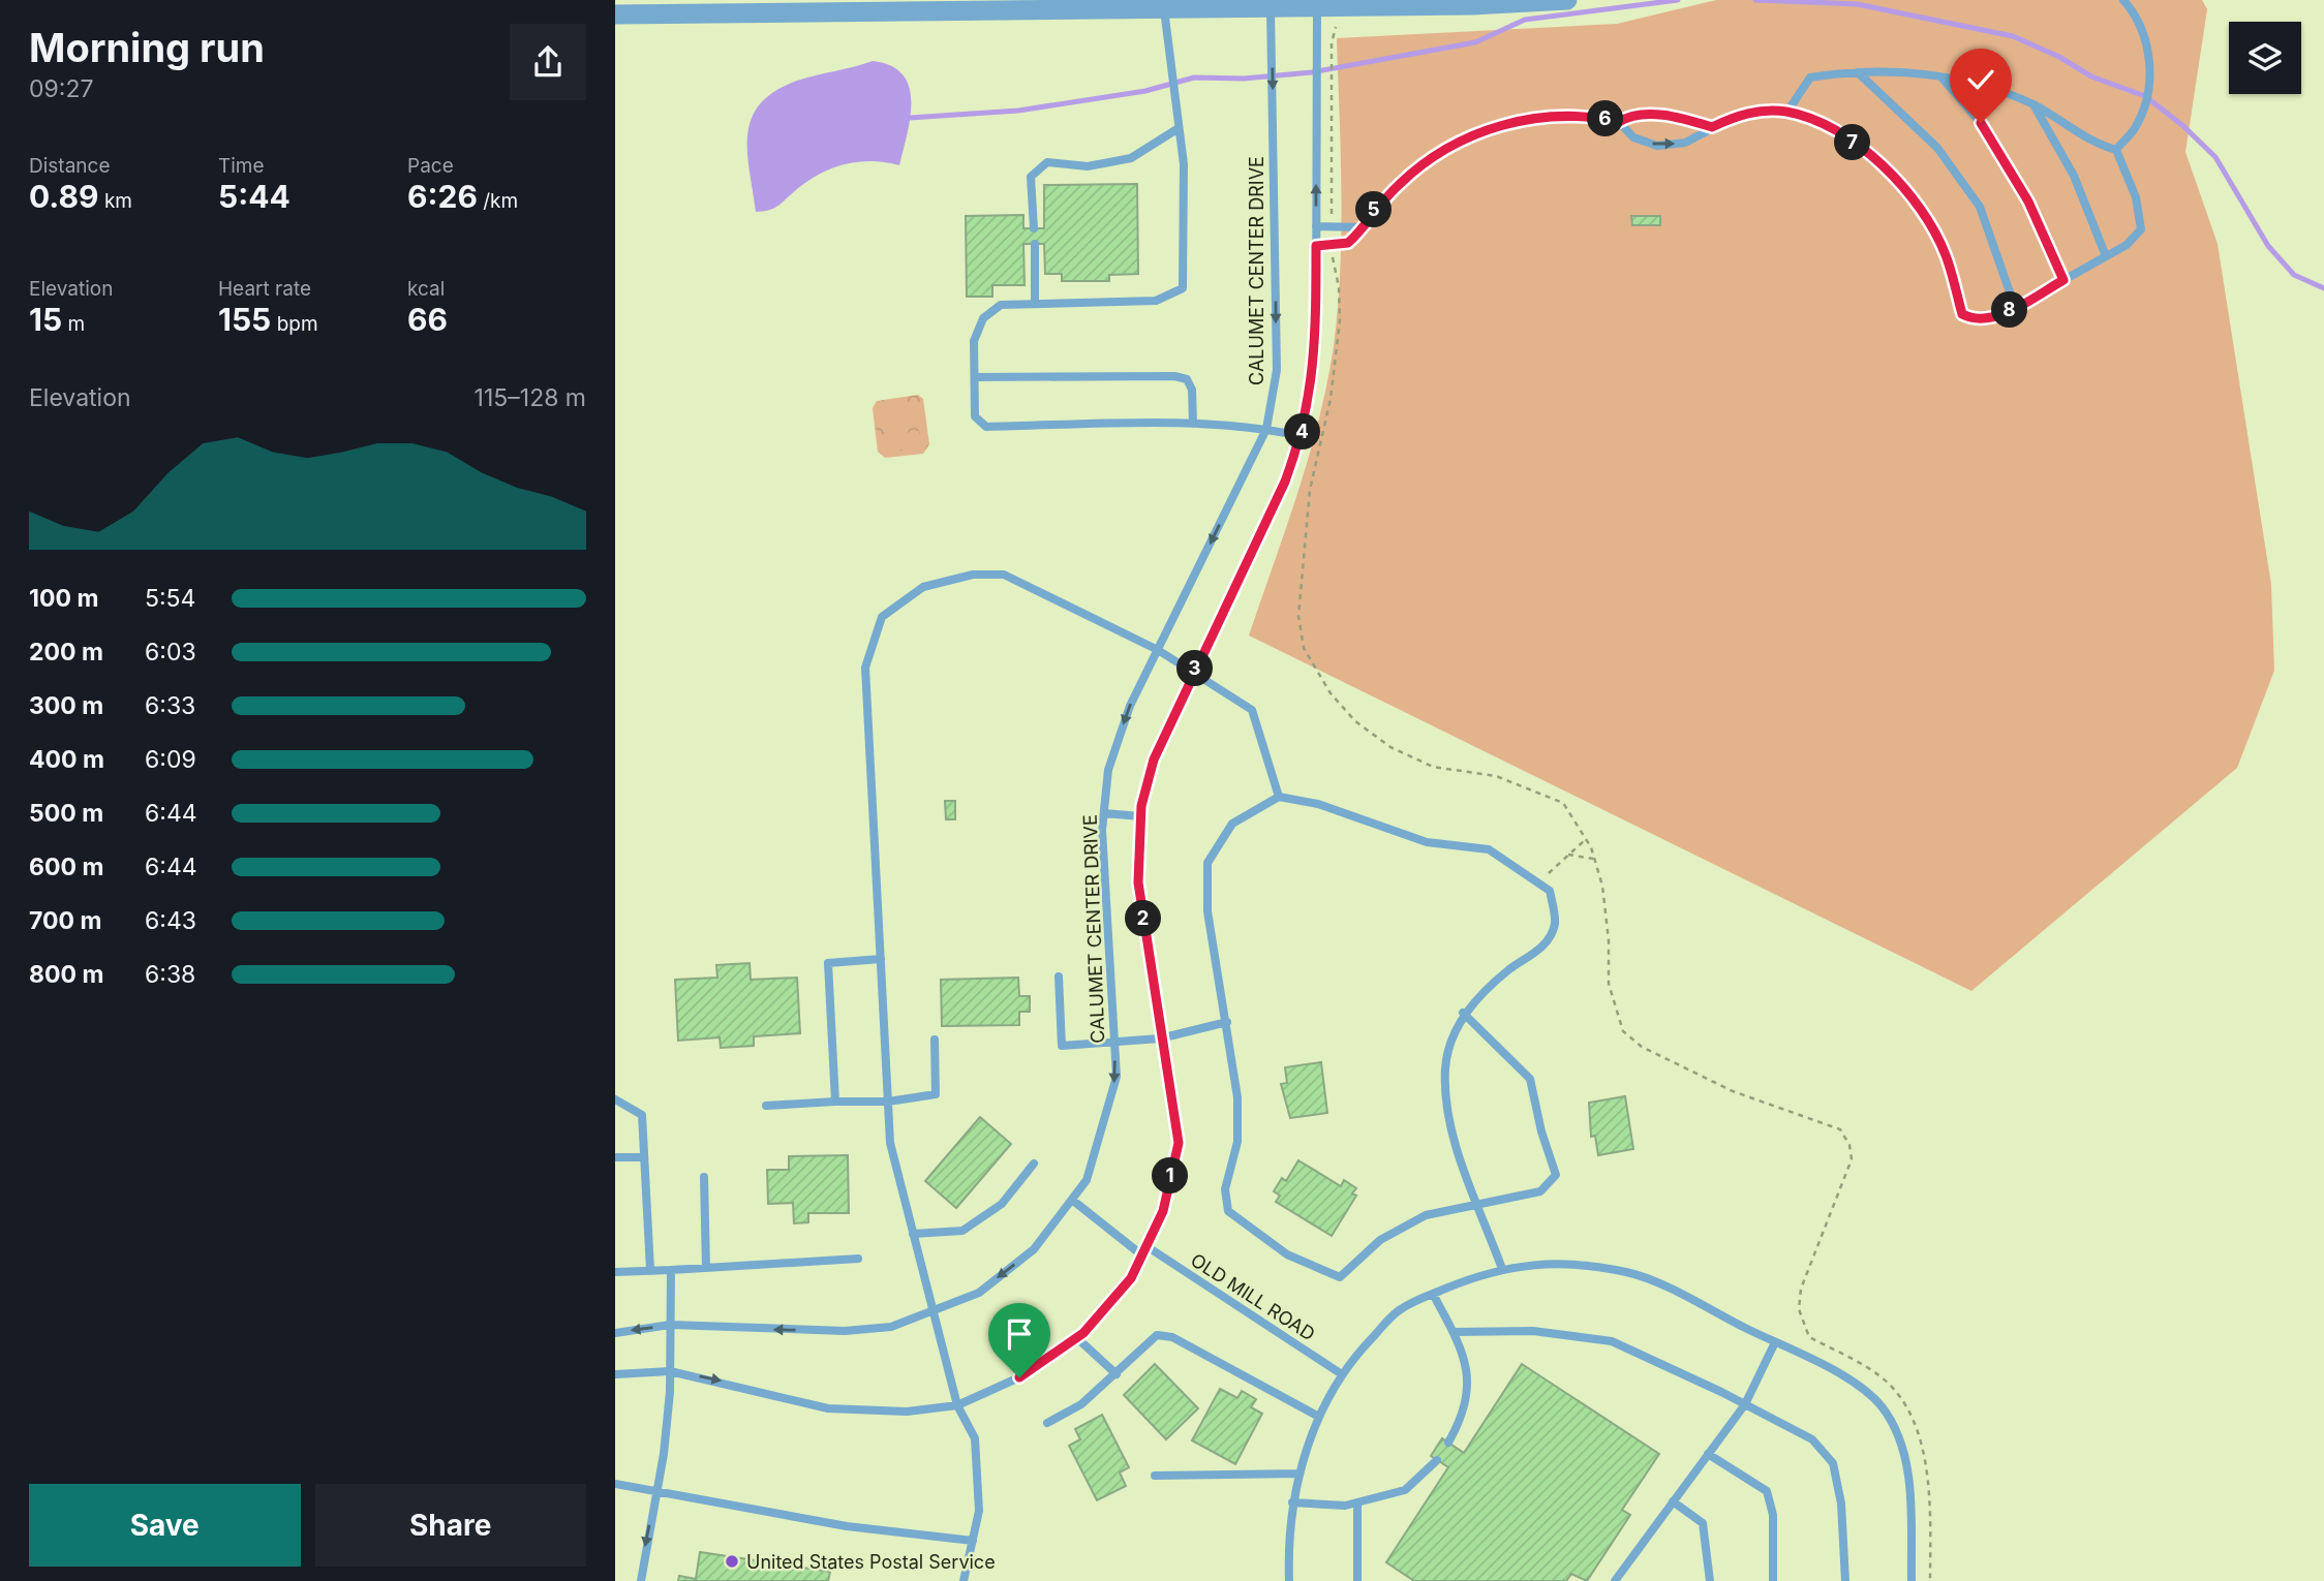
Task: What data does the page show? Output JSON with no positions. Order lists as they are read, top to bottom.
{
  "streets": {
    "lane": ["CALUMET CENTER DRIVE", "OLD MILL ROAD"]
  },
  "crossings": [
    ["CALUMET CENTER DRIVE", "OLD MILL ROAD"]
  ],
  "one_way": ["CALUMET CENTER DRIVE"],
  "places": ["United States Postal Service"],
  "page": {
    "heading": ["Morning run", "09:27"],
    "pins": [
      "6",
      "7",
      "5",
      "8",
      "4",
      "3",
      "2",
      "1"
    ],
    "stats": [
      ["Distance", "0.89 km"],
      ["Time", "5:44"],
      ["Pace", "6:26 /km"],
      ["Elevation", "15 m"],
      ["Heart rate", "155 bpm"],
      ["kcal", "66"]
    ],
    "chart": ["Elevation", "115–128 m"],
    "list": [
      {
        "name": "100 m",
        "note": "5:54"
      },
      {
        "name": "200 m",
        "note": "6:03"
      },
      {
        "name": "300 m",
        "note": "6:33"
      },
      {
        "name": "400 m",
        "note": "6:09"
      },
      {
        "name": "500 m",
        "note": "6:44"
      },
      {
        "name": "600 m",
        "note": "6:44"
      },
      {
        "name": "700 m",
        "note": "6:43"
      },
      {
        "name": "800 m",
        "note": "6:38"
      }
    ],
    "buttons": ["Save", "Share"]
  }
}
